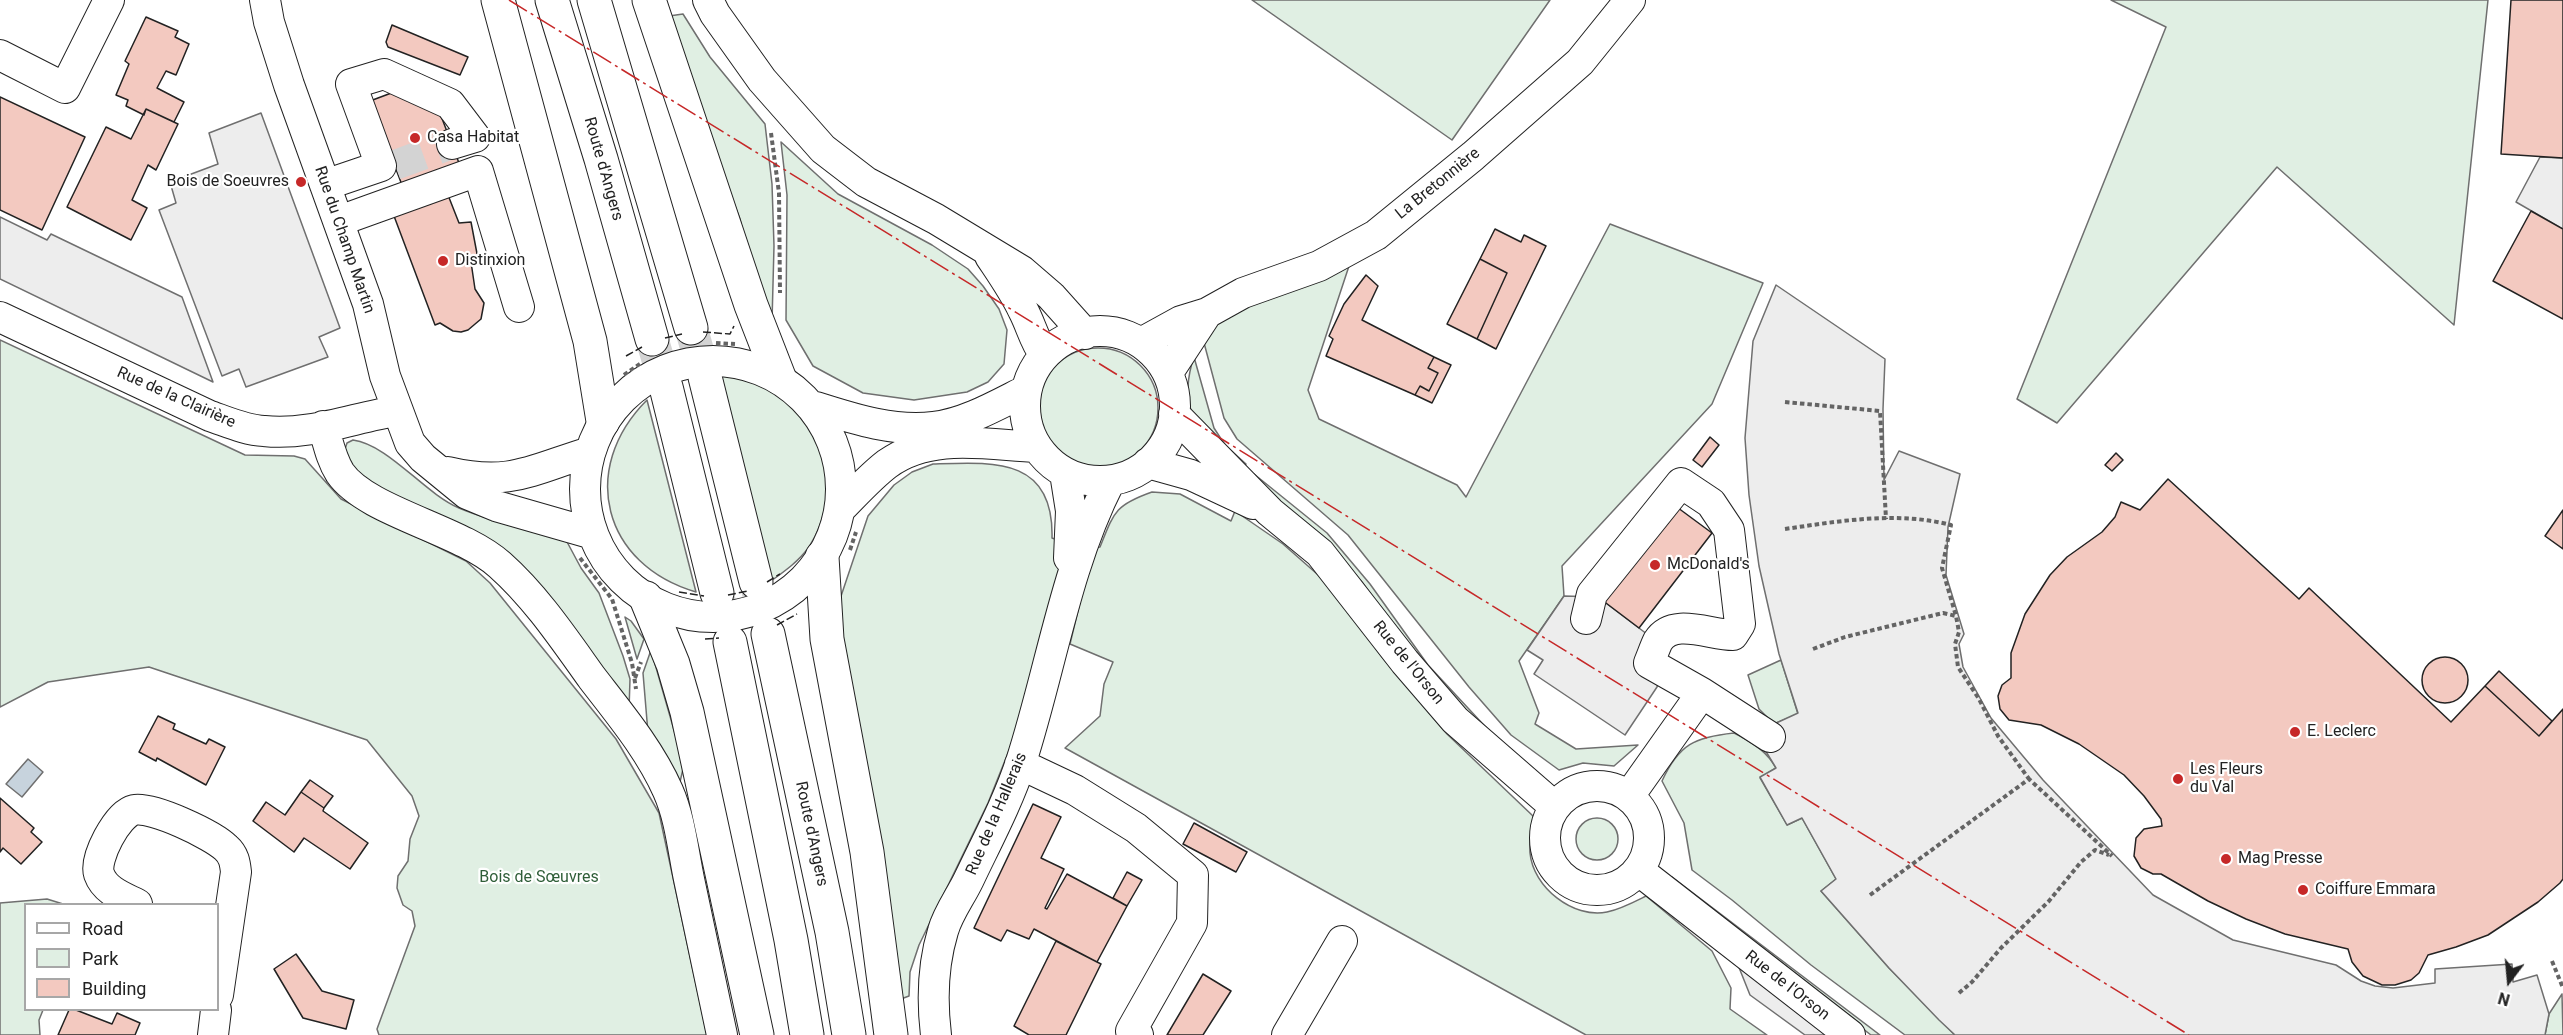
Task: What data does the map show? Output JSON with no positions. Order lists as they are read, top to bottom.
{
  "streets": {
    "highway": ["Route d'Angers"],
    "street": [
      "La Bretonnière",
      "Rue du Champ Martin",
      "Rue de la Clairière",
      "Rue de l'Orson",
      "Rue de la Hallerais"
    ]
  },
  "crossings": [
    ["La Bretonnière", "Rue de l'Orson"],
    ["La Bretonnière", "Rue de la Hallerais"],
    ["Rue du Champ Martin", "Rue de la Clairière"],
    ["Rue de l'Orson", "Rue de la Hallerais"]
  ],
  "parks": ["Bois de Sœuvres"],
  "places": [
    "Casa Habitat",
    "Bois de Soeuvres",
    "Distinxion",
    "McDonald's",
    "E. Leclerc",
    "Les Fleurs du Val",
    "Mag Presse",
    "Coiffure Emmara"
  ],
  "legend": ["Road", "Park", "Building"],
  "north": "bottom"
}
